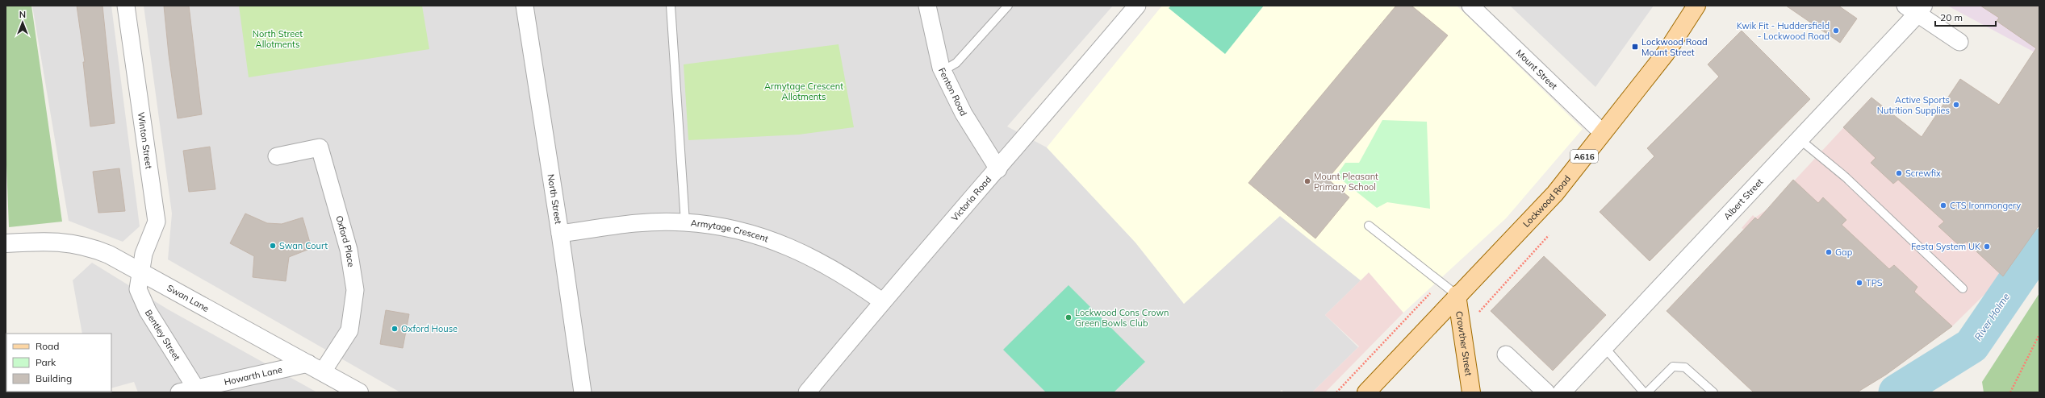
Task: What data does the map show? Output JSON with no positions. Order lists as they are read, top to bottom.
{
  "streets": {
    "main road": ["A616", "Lockwood Road", "Crowther Street"],
    "street": [
      "Mount Street",
      "Fenton Road",
      "Winton Street",
      "North Street",
      "Victoria Road",
      "Albert Street",
      "Armytage Crescent",
      "Oxford Place",
      "Swan Lane",
      "Bentley Street",
      "Howarth Lane"
    ]
  },
  "crossings": [
    ["Mount Street", "Lockwood Road"],
    ["Fenton Road", "Victoria Road"],
    ["Winton Street", "Swan Lane"],
    ["Winton Street", "Bentley Street"],
    ["North Street", "Armytage Crescent"],
    ["Victoria Road", "Armytage Crescent"],
    ["Lockwood Road", "Crowther Street"],
    ["Oxford Place", "Swan Lane"],
    ["Oxford Place", "Howarth Lane"],
    ["Swan Lane", "Bentley Street"],
    ["Swan Lane", "Howarth Lane"],
    ["Bentley Street", "Howarth Lane"]
  ],
  "water": ["River Holme"],
  "parks": ["North Street Allotments", "Armytage Crescent Allotments"],
  "places": {
    "other": [
      "Kwik Fit - Huddersfield - Lockwood Road",
      "Active Sports Nutrition Supplies",
      "Screwfix",
      "Mount Pleasant Primary School",
      "CTS Ironmongery",
      "Swan Court",
      "Festa System UK",
      "Gap",
      "TPS",
      "Lockwood Cons Crown Green Bowls Club",
      "Oxford House"
    ],
    "transit": ["Lockwood Road Mount Street"]
  },
  "legend": ["Road", "Park", "Building"],
  "scale_bar": "20 m",
  "north": "top"
}
